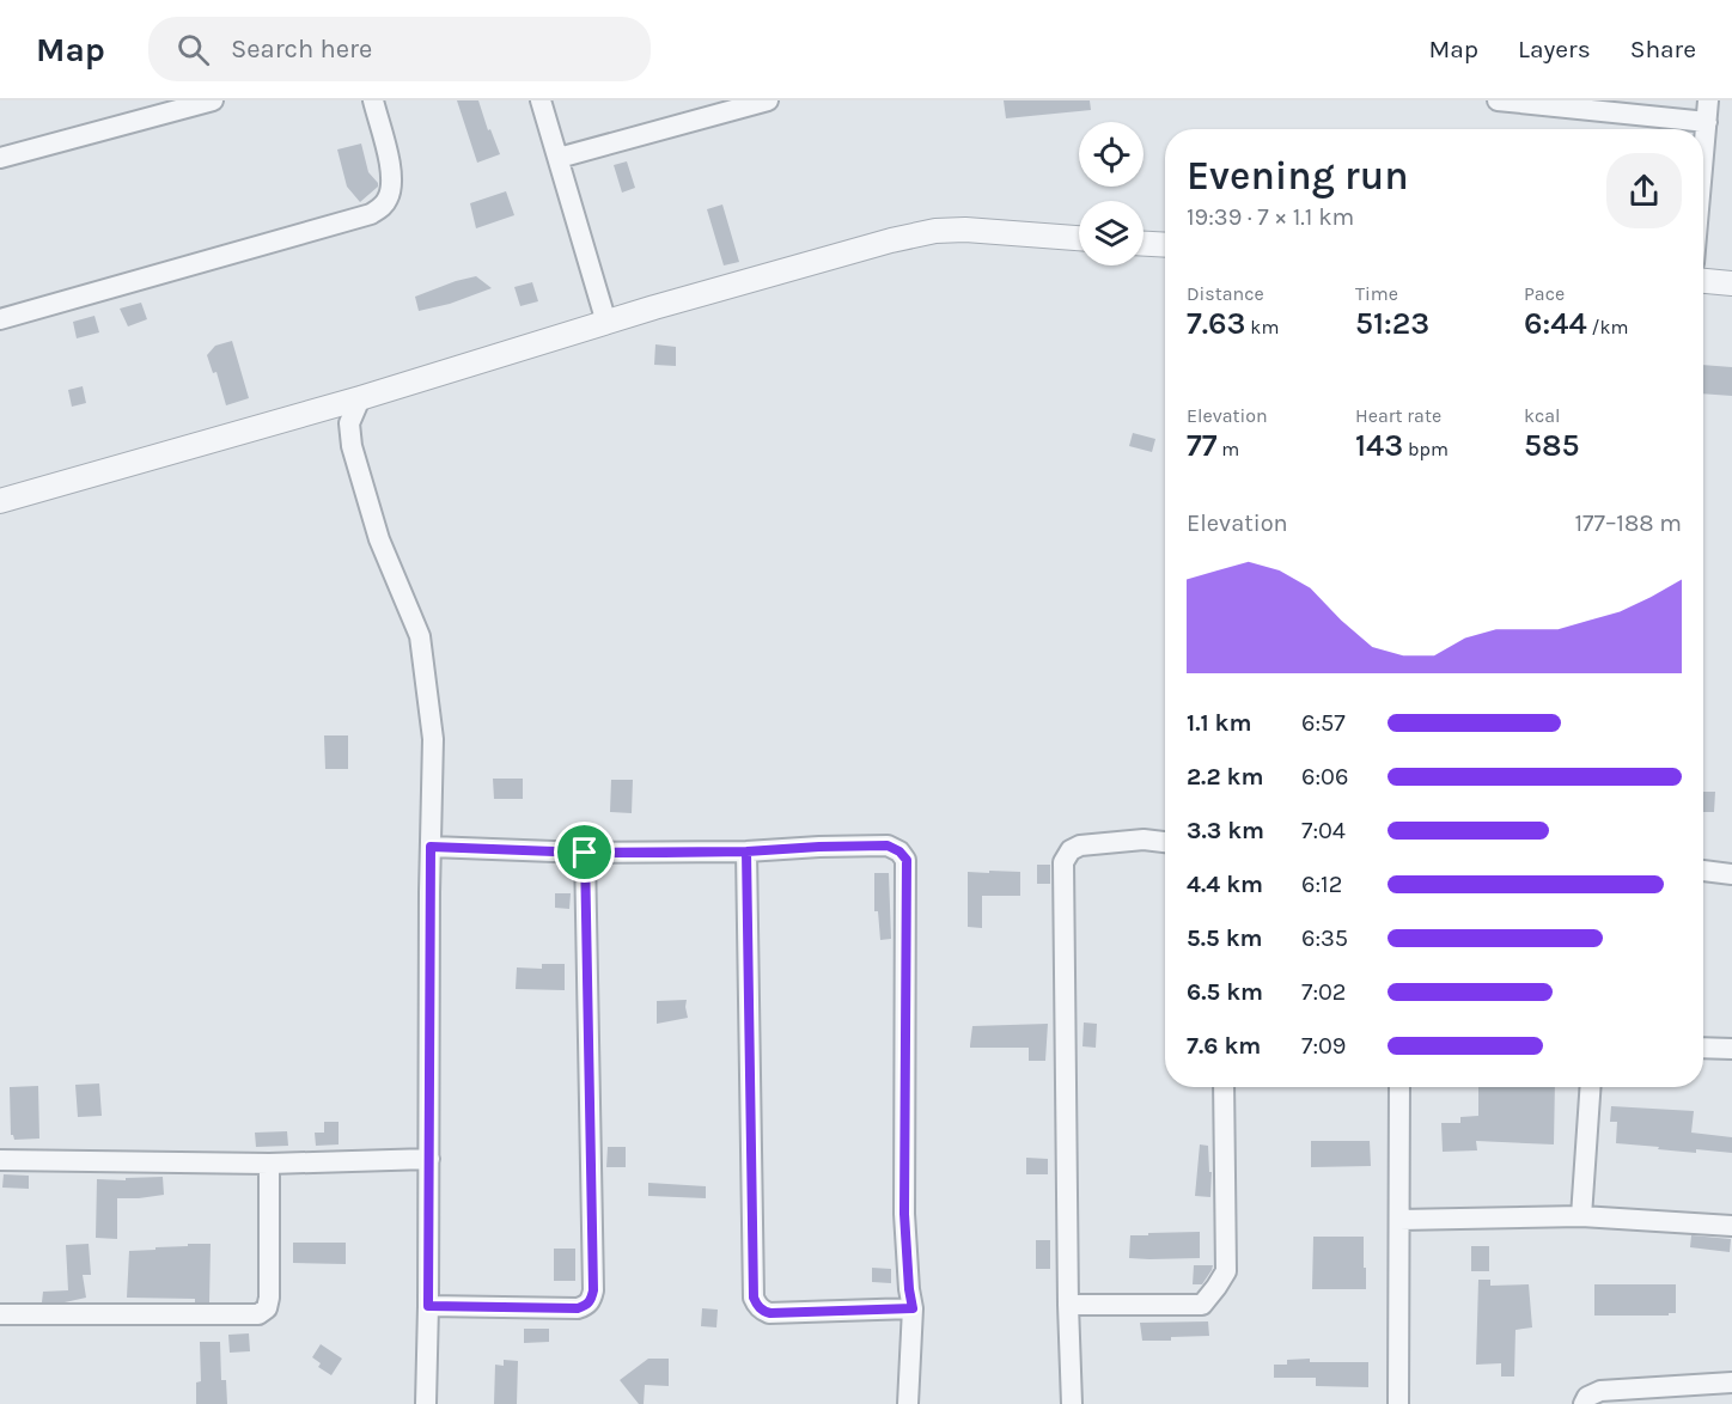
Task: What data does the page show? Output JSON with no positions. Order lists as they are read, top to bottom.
{
  "page": {
    "header": "Map",
    "search": "Search here",
    "nav": ["Map", "Layers", "Share"],
    "heading": ["Evening run", "19:39 · 7 × 1.1 km"],
    "stats": [
      ["Distance", "7.63 km"],
      ["Time", "51:23"],
      ["Pace", "6:44 /km"],
      ["Elevation", "77 m"],
      ["Heart rate", "143 bpm"],
      ["kcal", "585"]
    ],
    "chart": ["Elevation", "177–188 m"],
    "list": [
      {
        "name": "1.1 km",
        "note": "6:57"
      },
      {
        "name": "2.2 km",
        "note": "6:06"
      },
      {
        "name": "3.3 km",
        "note": "7:04"
      },
      {
        "name": "4.4 km",
        "note": "6:12"
      },
      {
        "name": "5.5 km",
        "note": "6:35"
      },
      {
        "name": "6.5 km",
        "note": "7:02"
      },
      {
        "name": "7.6 km",
        "note": "7:09"
      }
    ]
  }
}
